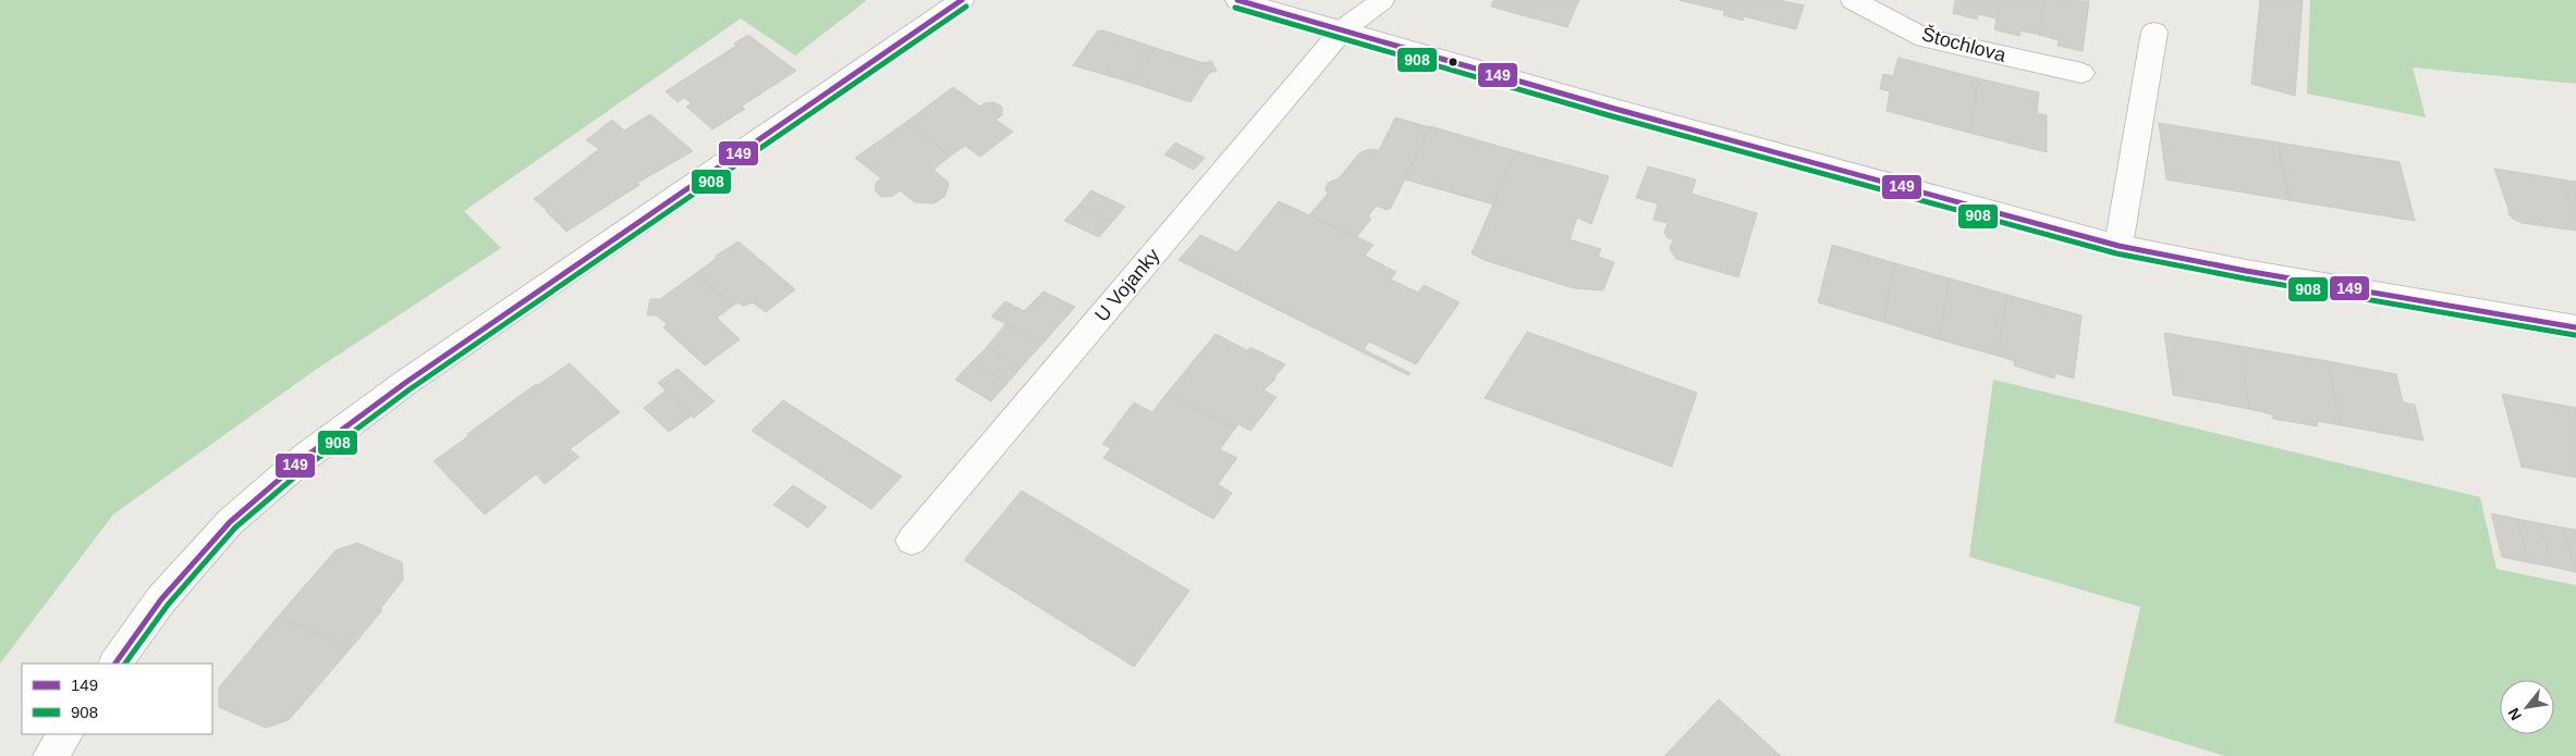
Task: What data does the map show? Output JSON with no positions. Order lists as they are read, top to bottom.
{
  "streets": {
    "street": ["Štochlova", "U Vojanky"]
  },
  "lines": ["transit line 149", "transit line 908"],
  "legend": ["149", "908"],
  "north": "bottom left"
}
